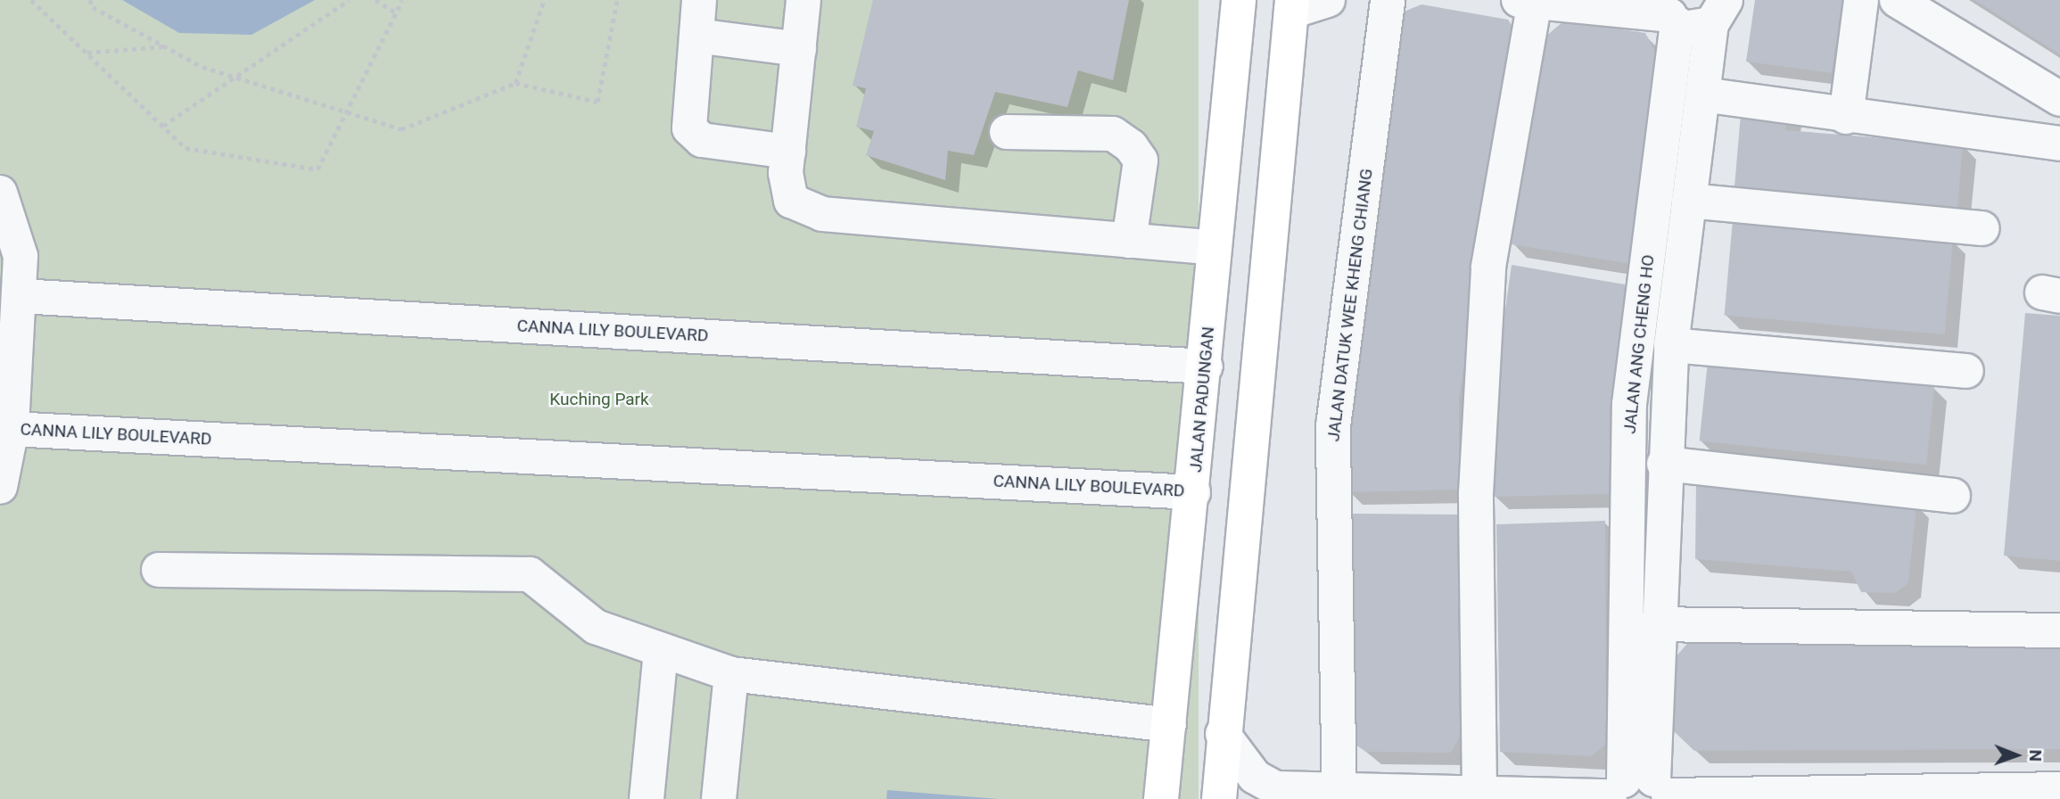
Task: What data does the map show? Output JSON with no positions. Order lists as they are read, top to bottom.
{
  "streets": {
    "main road": ["JALAN PADUNGAN"],
    "street": ["JALAN DATUK WEE KHENG CHIANG", "CANNA LILY BOULEVARD", "JALAN ANG CHENG HO"]
  },
  "crossings": [
    ["CANNA LILY BOULEVARD", "JALAN PADUNGAN"]
  ],
  "parks": ["Kuching Park"],
  "north": "right"
}
